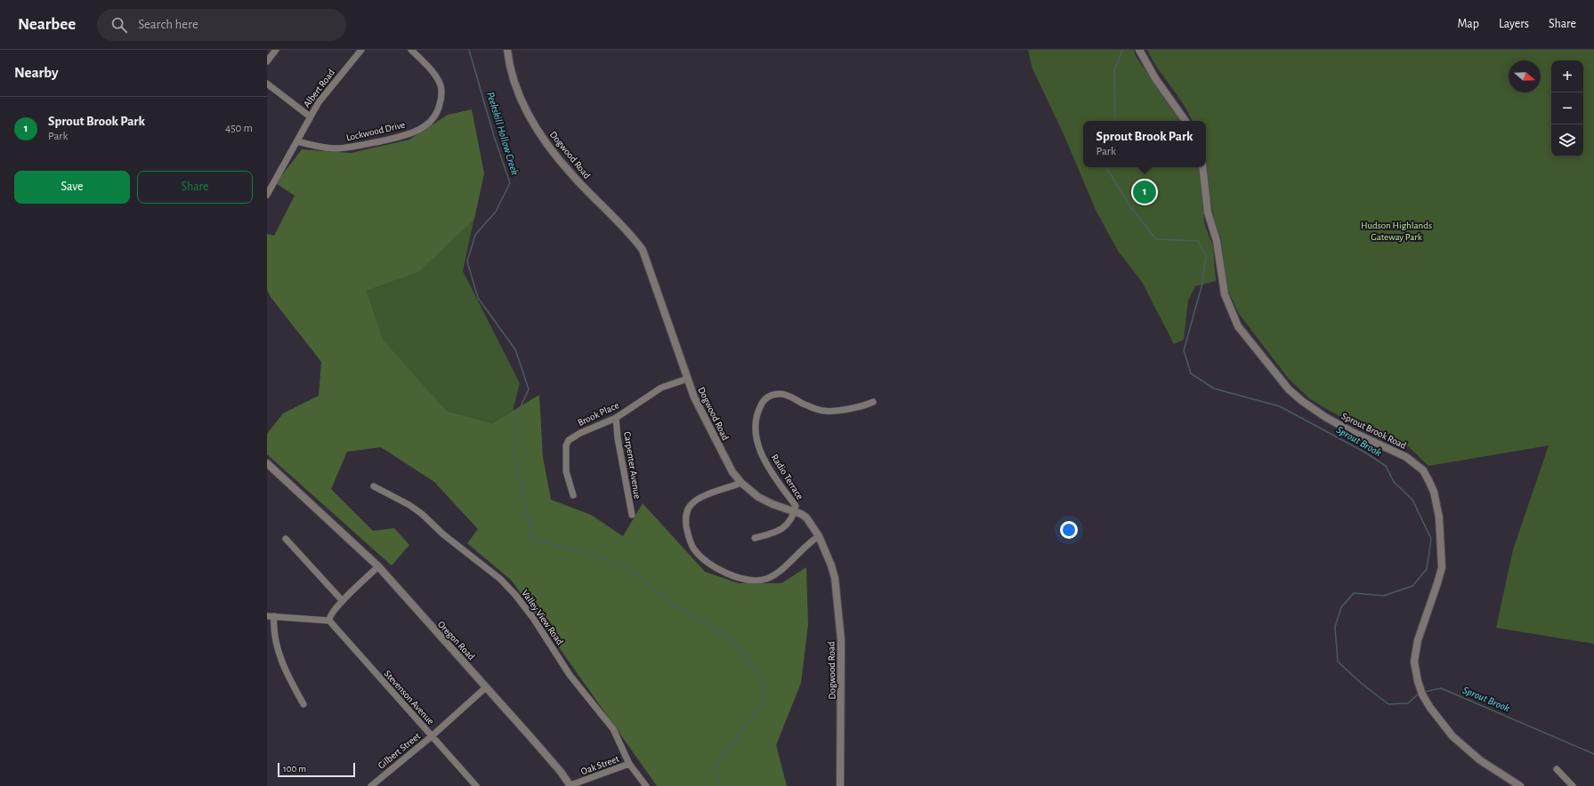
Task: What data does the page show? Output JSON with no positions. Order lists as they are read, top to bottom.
{
  "streets": {
    "street": [
      "Albert Road",
      "Lockwood Drive",
      "Dogwood Road",
      "Brook Place",
      "Sprout Brook Road",
      "Carpenter Avenue",
      "Radio Terrace",
      "Valley View Road",
      "Oregon Road",
      "Stevenson Avenue",
      "Gilbert Street",
      "Oak Street"
    ]
  },
  "crossings": [
    ["Albert Road", "Lockwood Drive"],
    ["Dogwood Road", "Brook Place"],
    ["Dogwood Road", "Radio Terrace"],
    ["Brook Place", "Carpenter Avenue"],
    ["Valley View Road", "Oak Street"],
    ["Oregon Road", "Gilbert Street"],
    ["Oregon Road", "Oak Street"],
    ["Stevenson Avenue", "Gilbert Street"]
  ],
  "water": ["Peekskill Hollow Creek", "Sprout Brook"],
  "parks": ["Hudson Highlands Gateway Park"],
  "scale_bar": "100 m",
  "north": "right",
  "page": {
    "header": "Nearbee",
    "search": "Search here",
    "nav": ["Map", "Layers", "Share"],
    "heading": "Nearby",
    "map_buttons": ["+", "−"],
    "list": [
      {
        "mark": "1",
        "name": "Sprout Brook Park",
        "note": "Park",
        "value": "450 m"
      }
    ],
    "popup": ["Sprout Brook Park", "Park"],
    "buttons": ["Save", "Share"],
    "pins": "1",
    "scale": "100 m"
  }
}
